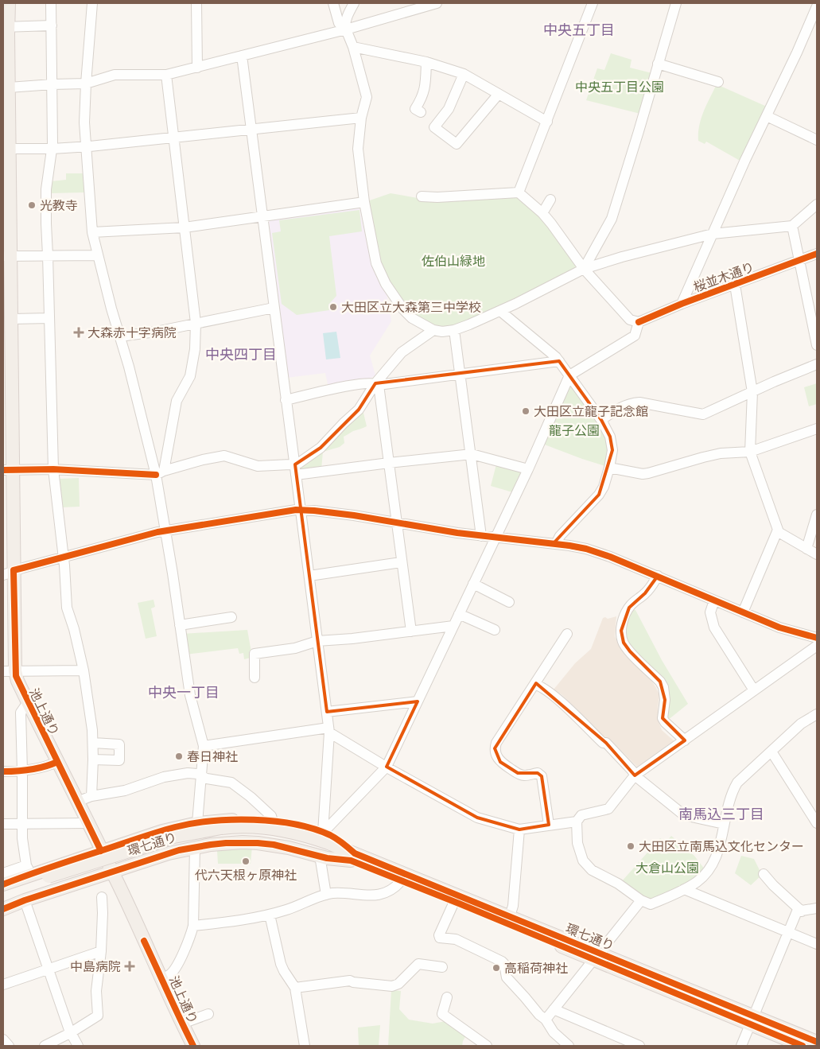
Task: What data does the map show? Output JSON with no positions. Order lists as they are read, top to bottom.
{
  "streets": {
    "main road": ["池上通り", "環七通り"],
    "street": ["桜並木通り"]
  },
  "districts": [
    "中央五丁目",
    "中央四丁目",
    "中央一丁目",
    "南馬込三丁目"
  ],
  "parks": [
    "中央五丁目公園",
    "佐伯山緑地",
    "龍子公園",
    "大倉山公園"
  ],
  "places": {
    "other": [
      "光教寺",
      "大田区立大森第三中学校",
      "大田区立龍子記念館",
      "春日神社",
      "大田区立南馬込文化センター",
      "代六天根ヶ原神社",
      "高稲荷神社"
    ],
    "health": ["大森赤十字病院", "中島病院"]
  }
}
